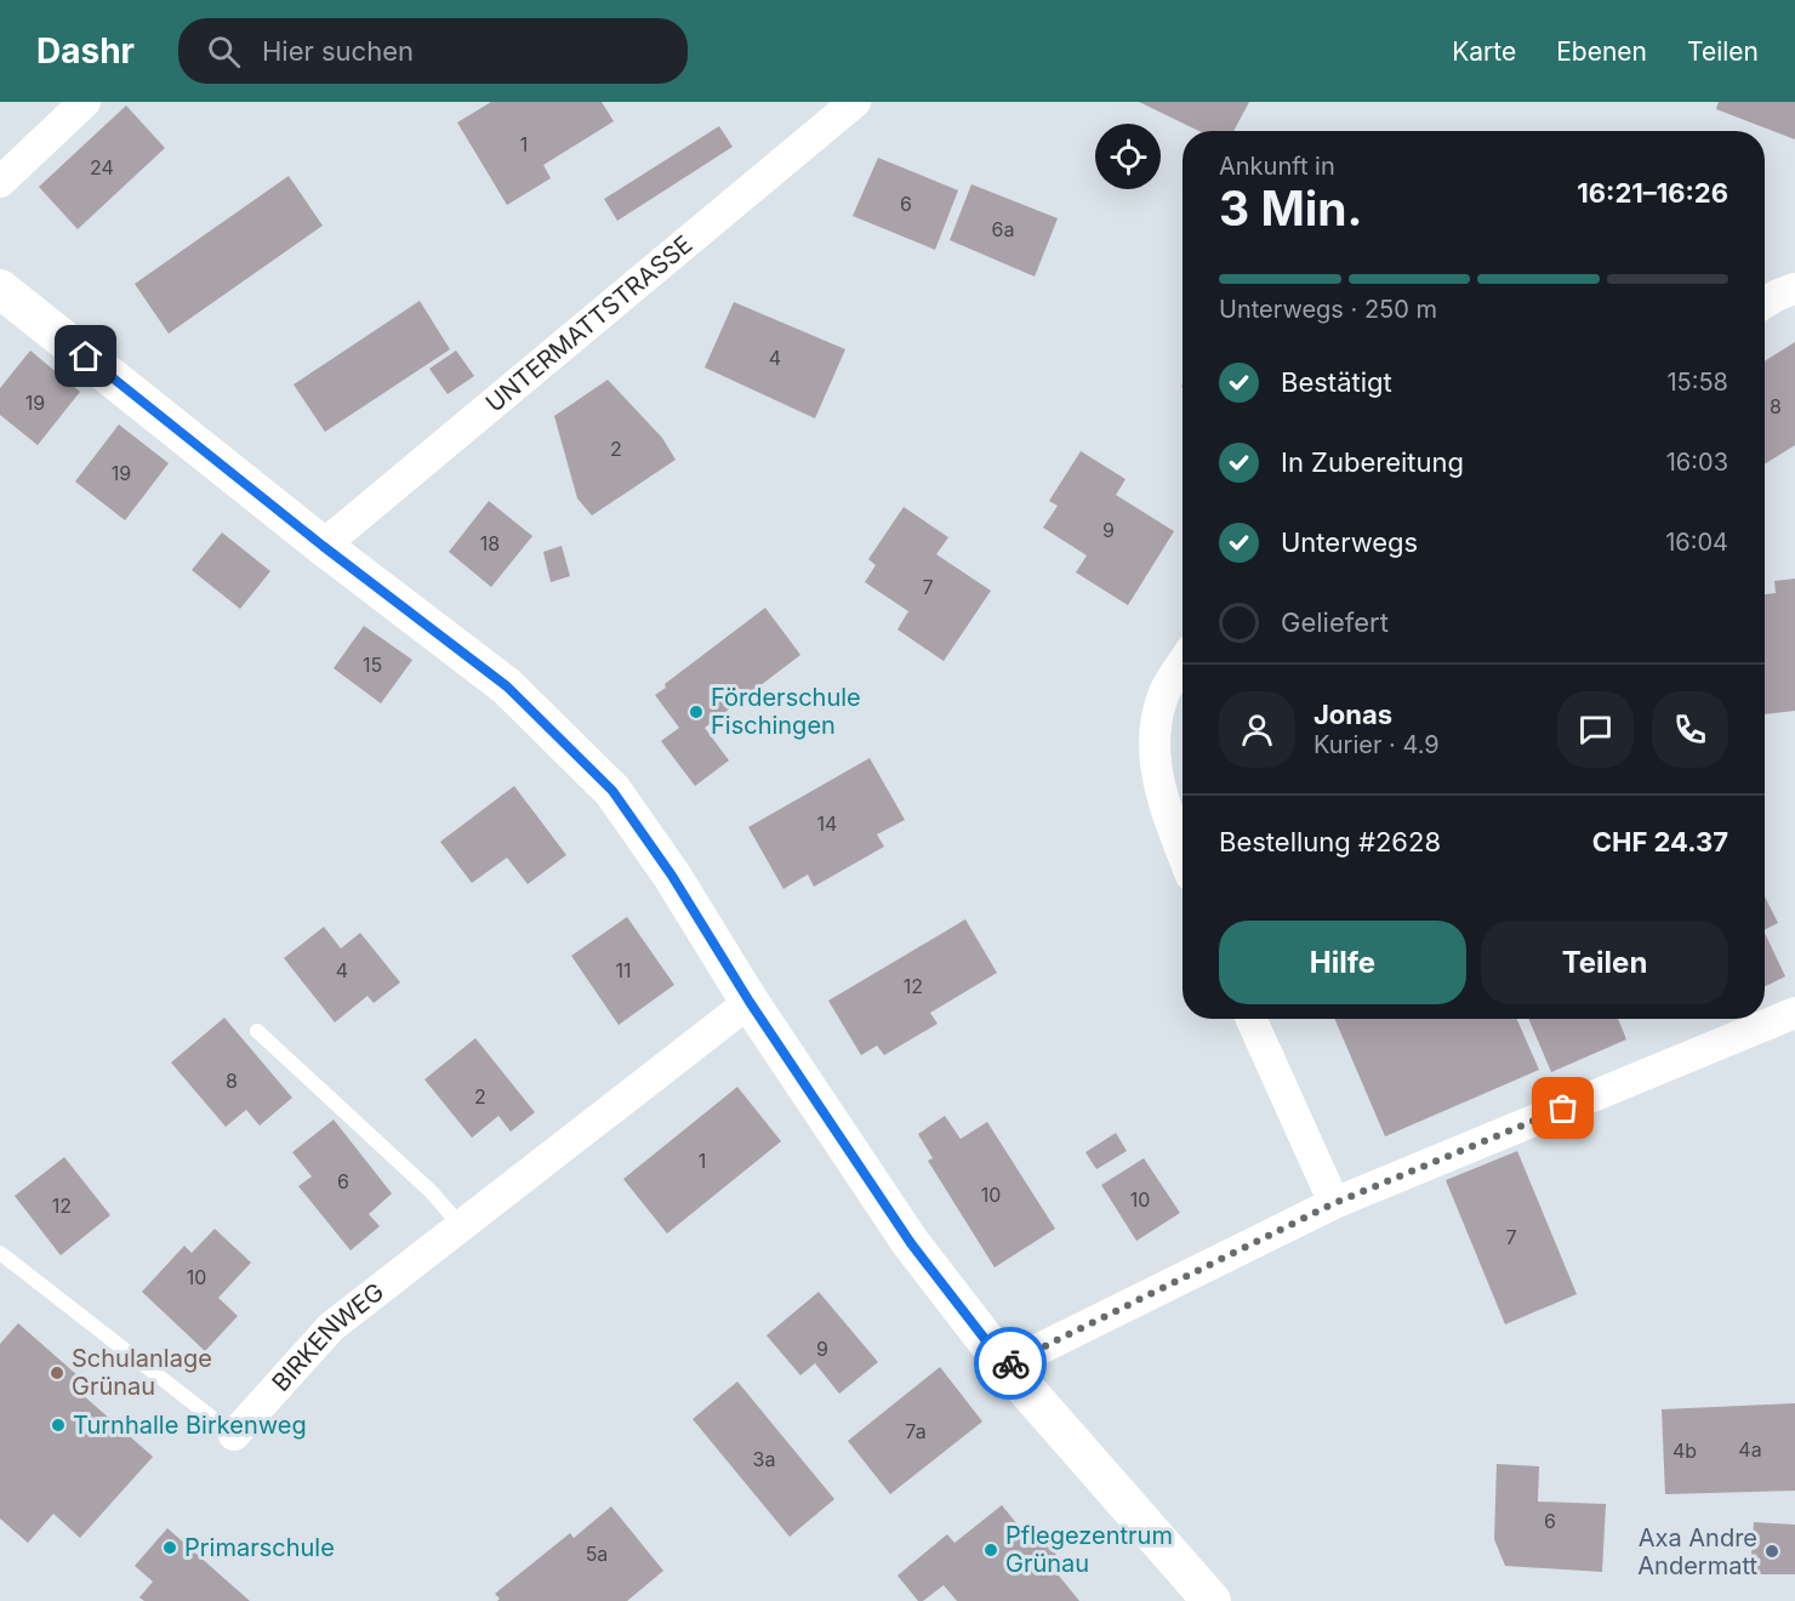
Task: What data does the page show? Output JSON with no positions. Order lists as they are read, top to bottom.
{
  "streets": {
    "street": ["UNTERMATTSTRASSE", "BIRKENWEG"]
  },
  "places": [
    "Förderschule Fischingen",
    "Schulanlage Grünau",
    "Turnhalle Birkenweg",
    "Primarschule",
    "Pflegezentrum Grünau",
    "Axa Andre Andermatt"
  ],
  "house_numbers": [
    "1",
    "24",
    "6",
    "6a",
    "4",
    "19",
    "8",
    "2",
    "19",
    "9",
    "18",
    "7",
    "15",
    "14",
    "4",
    "11",
    "12",
    "8",
    "2",
    "1",
    "6",
    "10",
    "10",
    "12",
    "7",
    "10",
    "9",
    "7a",
    "4a",
    "4b",
    "3a",
    "6",
    "5a"
  ],
  "page": {
    "header": "Dashr",
    "search": "Hier suchen",
    "nav": ["Karte", "Ebenen", "Teilen"],
    "heading": ["3 Min.", "Ankunft in", "16:21–16:26"],
    "panel": [
      "Jonas",
      "Kurier · 4.9",
      "Bestellung #2628",
      "CHF 24.37"
    ],
    "bar": "Unterwegs · 250 m",
    "list": [
      ["Bestätigt", "15:58"],
      ["In Zubereitung", "16:03"],
      ["Unterwegs", "16:04"],
      "Geliefert"
    ],
    "buttons": ["Hilfe", "Teilen"]
  }
}
